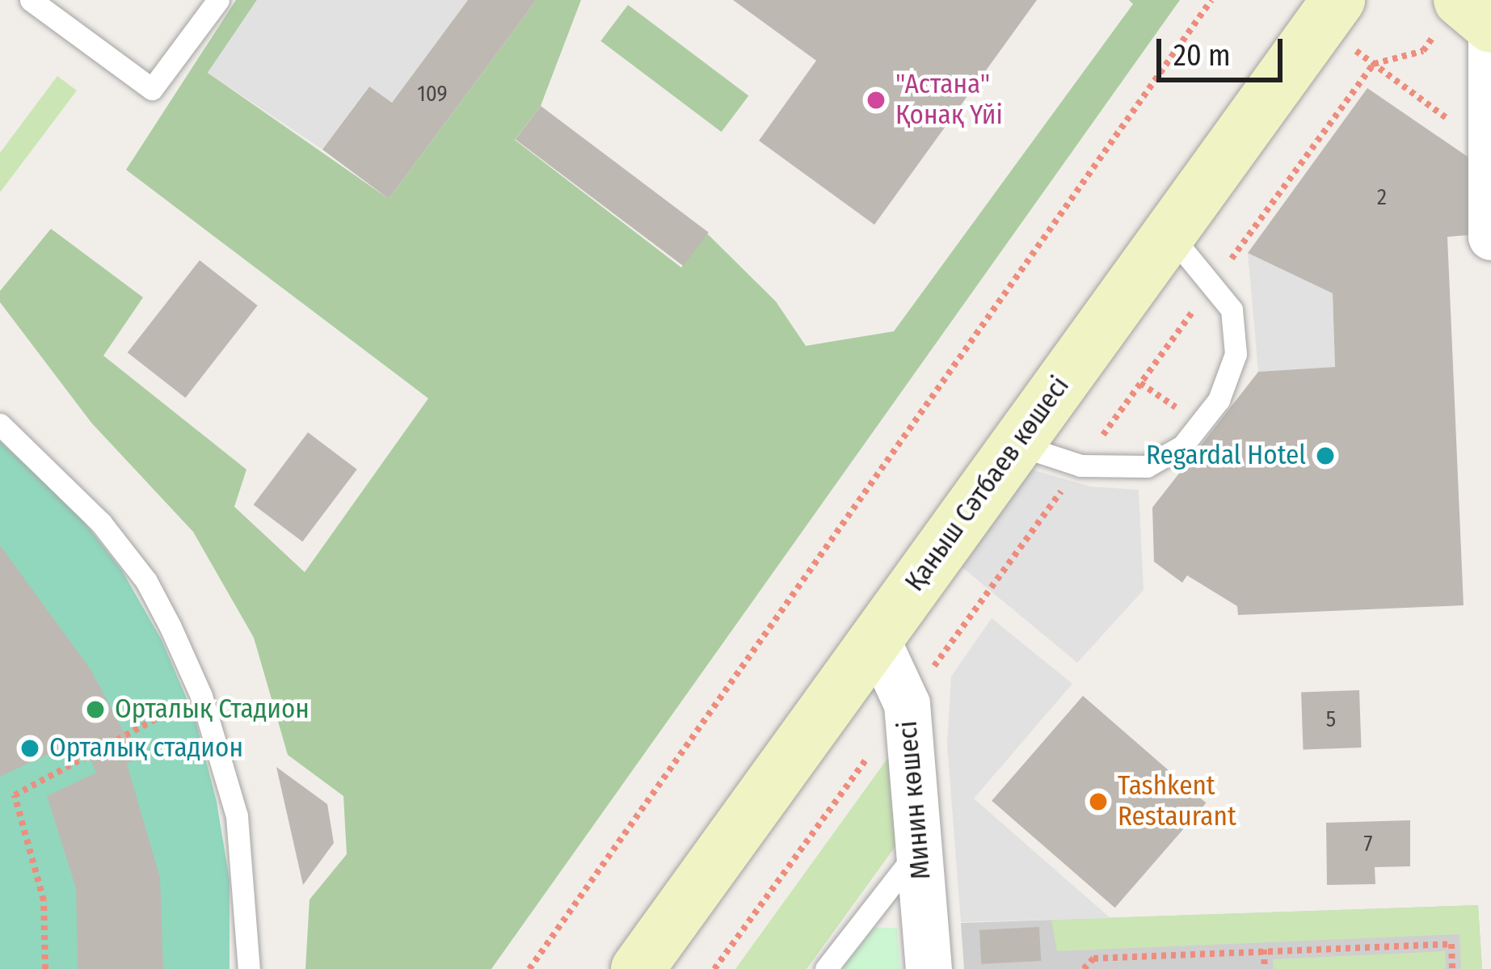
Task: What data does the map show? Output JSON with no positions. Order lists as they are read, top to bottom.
{
  "streets": {
    "main road": ["Қаныш Сәтбаев көшесі"],
    "street": ["Минин көшесі"]
  },
  "crossings": [
    ["Қаныш Сәтбаев көшесі", "Минин көшесі"]
  ],
  "places": [
    "\"Астана\" Қонақ Үйі",
    "Regardal Hotel",
    "Орталық Стадион",
    "Орталық стадион",
    "Tashkent Restaurant"
  ],
  "house_numbers": [
    "109",
    "2",
    "5",
    "7"
  ],
  "scale_bar": "20 m"
}
